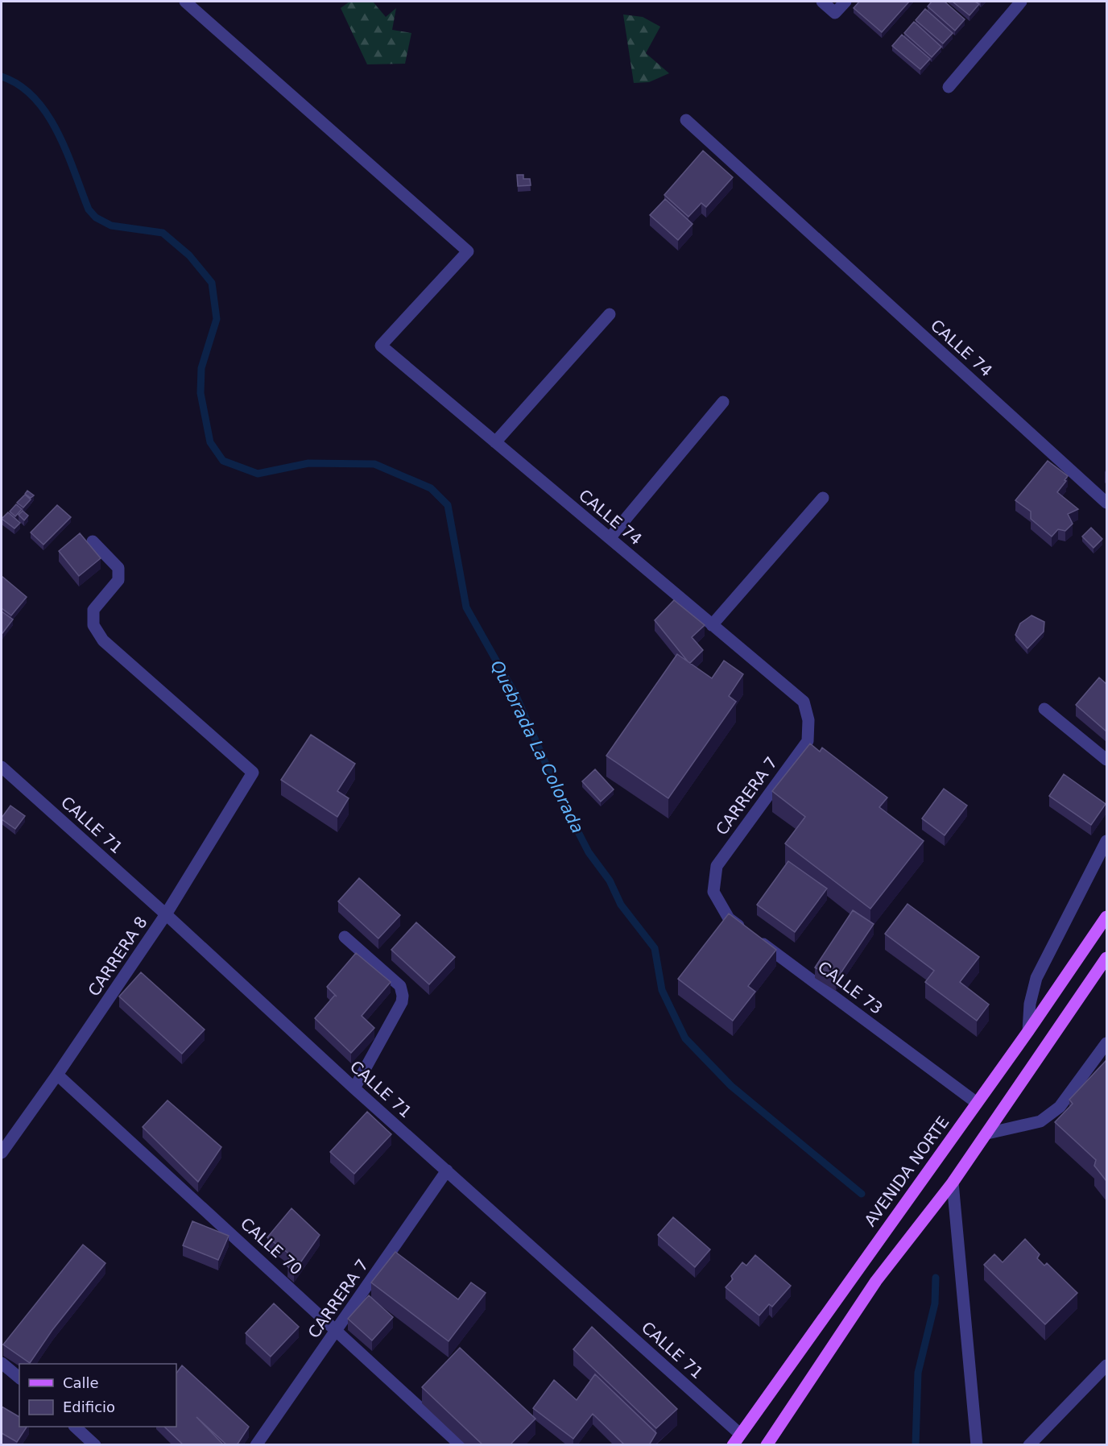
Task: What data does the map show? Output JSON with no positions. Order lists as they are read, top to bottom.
{
  "streets": {
    "main road": ["AVENIDA NORTE"],
    "street": [
      "CALLE 74",
      "CARRERA 7",
      "CALLE 71",
      "CARRERA 8",
      "CALLE 73",
      "CALLE 70"
    ]
  },
  "crossings": [
    ["CALLE 74", "CARRERA 7"],
    ["CARRERA 7", "CALLE 71"],
    ["CARRERA 7", "CALLE 73"],
    ["CARRERA 7", "CALLE 70"],
    ["CALLE 71", "CARRERA 8"],
    ["CALLE 71", "AVENIDA NORTE"],
    ["CARRERA 8", "CALLE 70"],
    ["CALLE 73", "AVENIDA NORTE"]
  ],
  "water": ["Quebrada La Colorada"],
  "legend": ["Calle", "Edificio"]
}
